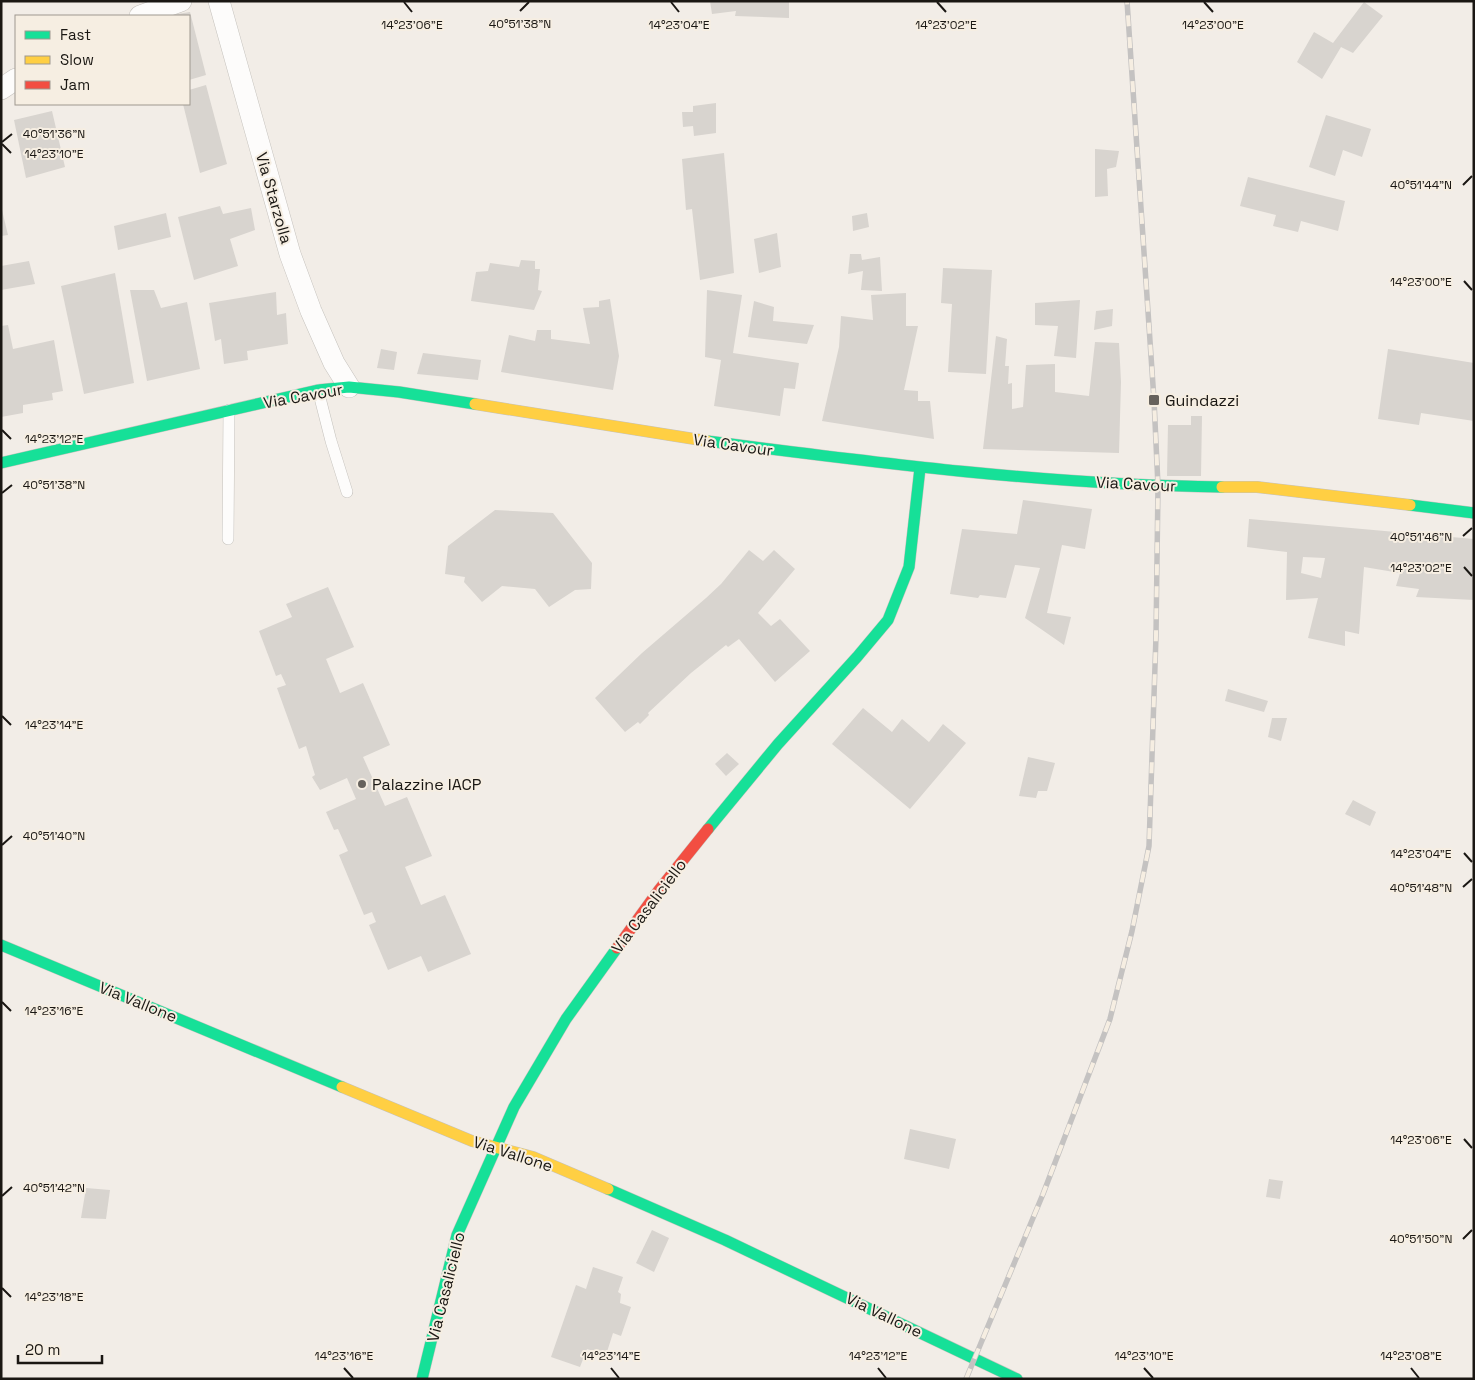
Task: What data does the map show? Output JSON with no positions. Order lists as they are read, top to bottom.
{
  "streets": {
    "street": [
      "Via Starzolla",
      "Via Cavour",
      "Via Casaliciello",
      "Via Vallone"
    ]
  },
  "crossings": [
    ["Via Starzolla", "Via Cavour"],
    ["Via Cavour", "Via Casaliciello"],
    ["Via Casaliciello", "Via Vallone"]
  ],
  "places": {
    "transit": ["Guindazzi"],
    "other": ["Palazzine IACP"]
  },
  "legend": ["Fast", "Slow", "Jam"],
  "scale_bar": "20 m",
  "coordinates": [
    "40°51'38\"N",
    "14°23'06\"E",
    "14°23'04\"E",
    "14°23'02\"E",
    "14°23'00\"E",
    "40°51'36\"N",
    "14°23'10\"E",
    "40°51'44\"N",
    "14°23'12\"E",
    "40°51'46\"N",
    "14°23'14\"E",
    "40°51'40\"N",
    "40°51'48\"N",
    "14°23'16\"E",
    "40°51'42\"N",
    "40°51'50\"N",
    "14°23'18\"E",
    "14°23'08\"E"
  ]
}
